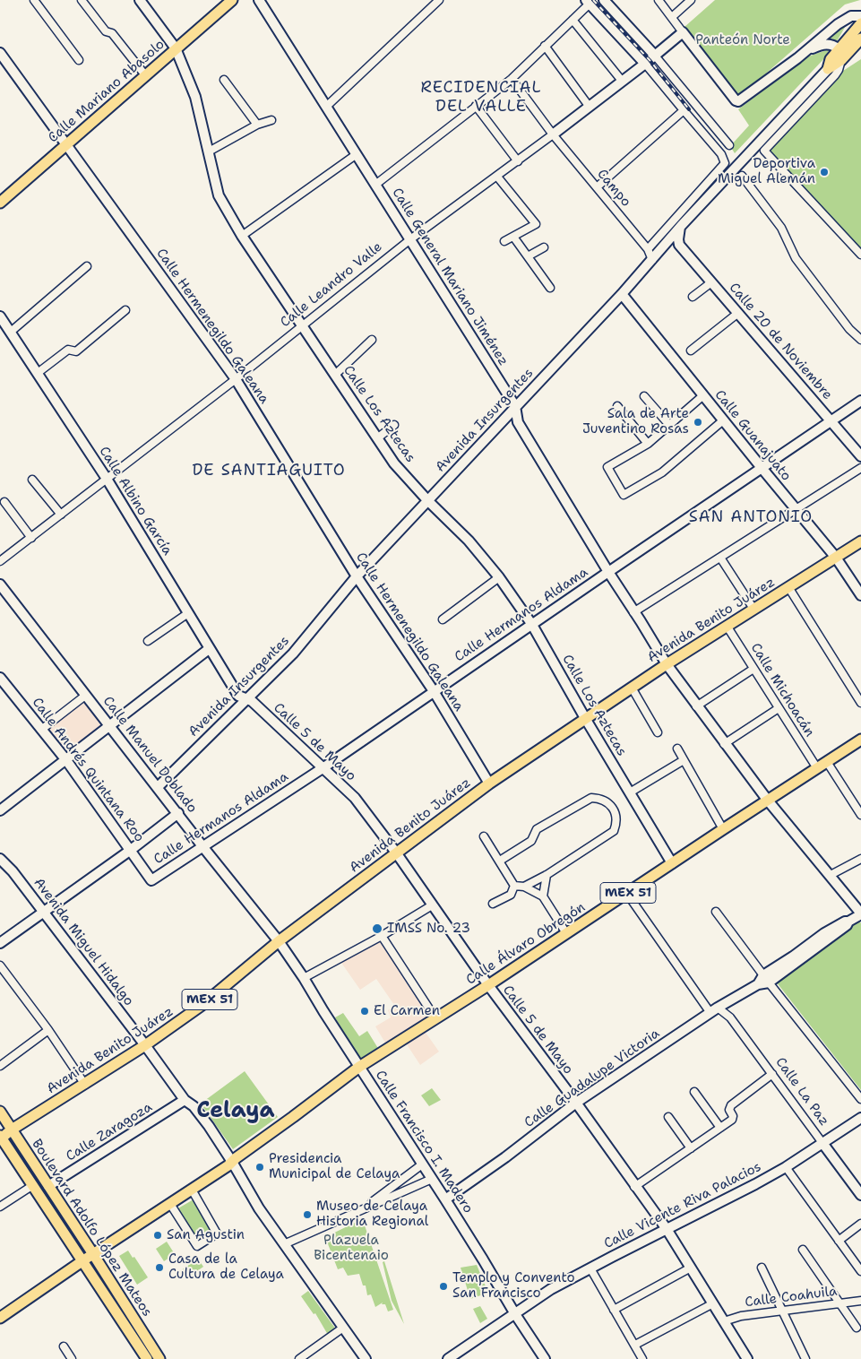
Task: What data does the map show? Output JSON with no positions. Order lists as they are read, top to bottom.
{
  "streets": {
    "main road": [
      "Calle Mariano Abasolo",
      "Calle General Mariano Jiménez",
      "Calle Leandro Valle",
      "Calle Hermenegildo Galeana",
      "Calle 20 de Noviembre",
      "Calle Los Aztecas",
      "Avenida Insurgentes",
      "Calle Guanajuato",
      "Calle Albino García",
      "Calle Hermanos Aldama",
      "Avenida Benito Juárez",
      "Calle 5 de Mayo",
      "Calle Manuel Doblado",
      "Calle Andrés Quintana Roo",
      "MEX 51",
      "Avenida Miguel Hidalgo",
      "Calle Álvaro Obregón",
      "Calle Guadalupe Victoria",
      "Calle La Paz",
      "Calle Zaragoza",
      "Calle Francisco I. Madero",
      "Calle Vicente Riva Palacios",
      "Boulevard Adolfo López Mateos"
    ],
    "street": ["Campo", "Calle Michoacán", "Calle Coahuila"]
  },
  "crossings": [
    ["Calle Mariano Abasolo", "Calle Hermenegildo Galeana"],
    ["Calle Mariano Abasolo", "Calle Los Aztecas"],
    ["Campo", "Calle Leandro Valle"],
    ["Campo", "Avenida Insurgentes"],
    ["Calle General Mariano Jiménez", "Calle Leandro Valle"],
    ["Calle General Mariano Jiménez", "Avenida Insurgentes"],
    ["Calle General Mariano Jiménez", "Calle Hermanos Aldama"],
    ["Calle General Mariano Jiménez", "Avenida Benito Juárez"],
    ["Calle General Mariano Jiménez", "Calle Álvaro Obregón"],
    ["Calle General Mariano Jiménez", "Calle Guadalupe Victoria"],
    ["Calle Leandro Valle", "Calle Hermenegildo Galeana"],
    ["Calle Leandro Valle", "Calle Los Aztecas"],
    ["Calle Leandro Valle", "Calle Albino García"],
    ["Calle Hermenegildo Galeana", "Avenida Insurgentes"],
    ["Calle Hermenegildo Galeana", "Calle Hermanos Aldama"],
    ["Calle Hermenegildo Galeana", "Avenida Benito Juárez"],
    ["Calle 20 de Noviembre", "Calle Hermanos Aldama"],
    ["Calle Los Aztecas", "Avenida Insurgentes"],
    ["Calle Los Aztecas", "Calle Hermanos Aldama"],
    ["Calle Los Aztecas", "Avenida Benito Juárez"],
    ["Calle Los Aztecas", "Calle Álvaro Obregón"],
    ["Avenida Insurgentes", "Calle Guanajuato"],
    ["Avenida Insurgentes", "Calle Albino García"],
    ["Avenida Insurgentes", "Calle 5 de Mayo"],
    ["Avenida Insurgentes", "Calle Manuel Doblado"],
    ["Calle Guanajuato", "Calle Hermanos Aldama"],
    ["Calle Guanajuato", "Avenida Benito Juárez"],
    ["Calle Albino García", "Calle 5 de Mayo"],
    ["Calle Hermanos Aldama", "Calle 5 de Mayo"],
    ["Calle Hermanos Aldama", "Calle Manuel Doblado"],
    ["Calle Hermanos Aldama", "Calle Andrés Quintana Roo"],
    ["Avenida Benito Juárez", "Calle Michoacán"],
    ["Avenida Benito Juárez", "Calle 5 de Mayo"],
    ["Avenida Benito Juárez", "Calle Manuel Doblado"],
    ["Avenida Benito Juárez", "MEX 51"],
    ["Avenida Benito Juárez", "Avenida Miguel Hidalgo"],
    ["Avenida Benito Juárez", "Calle Francisco I. Madero"],
    ["Avenida Benito Juárez", "Boulevard Adolfo López Mateos"],
    ["Calle Michoacán", "Calle Álvaro Obregón"],
    ["Calle 5 de Mayo", "Calle Álvaro Obregón"],
    ["Calle 5 de Mayo", "Calle Guadalupe Victoria"],
    ["Calle 5 de Mayo", "Calle Vicente Riva Palacios"],
    ["Calle 5 de Mayo", "Calle Coahuila"],
    ["Calle Manuel Doblado", "Calle Francisco I. Madero"],
    ["MEX 51", "Avenida Miguel Hidalgo"],
    ["MEX 51", "Calle Álvaro Obregón"],
    ["MEX 51", "Boulevard Adolfo López Mateos"],
    ["Avenida Miguel Hidalgo", "Calle Álvaro Obregón"],
    ["Avenida Miguel Hidalgo", "Calle Zaragoza"],
    ["Calle Álvaro Obregón", "Calle La Paz"],
    ["Calle Álvaro Obregón", "Calle Francisco I. Madero"],
    ["Calle Guadalupe Victoria", "Calle La Paz"],
    ["Calle Guadalupe Victoria", "Calle Francisco I. Madero"],
    ["Calle La Paz", "Calle Vicente Riva Palacios"],
    ["Calle Zaragoza", "Boulevard Adolfo López Mateos"],
    ["Calle Francisco I. Madero", "Calle Vicente Riva Palacios"]
  ],
  "districts": [
    "RECIDENCIAL DEL VALLE",
    "DE SANTIAGUITO",
    "SAN ANTONIO",
    "Celaya"
  ],
  "parks": ["Panteón Norte", "Plazuela Bicentenaio"],
  "places": [
    "Deportiva Miguel Alemán",
    "Sala de Arte Juventino Rosas",
    "IMSS No. 23",
    "El Carmen",
    "Presidencia Municipal de Celaya",
    "Museo de Celaya Historia Regional",
    "San Agustin",
    "Casa de la Cultura de Celaya",
    "Templo y Convento San Francisco"
  ]
}
